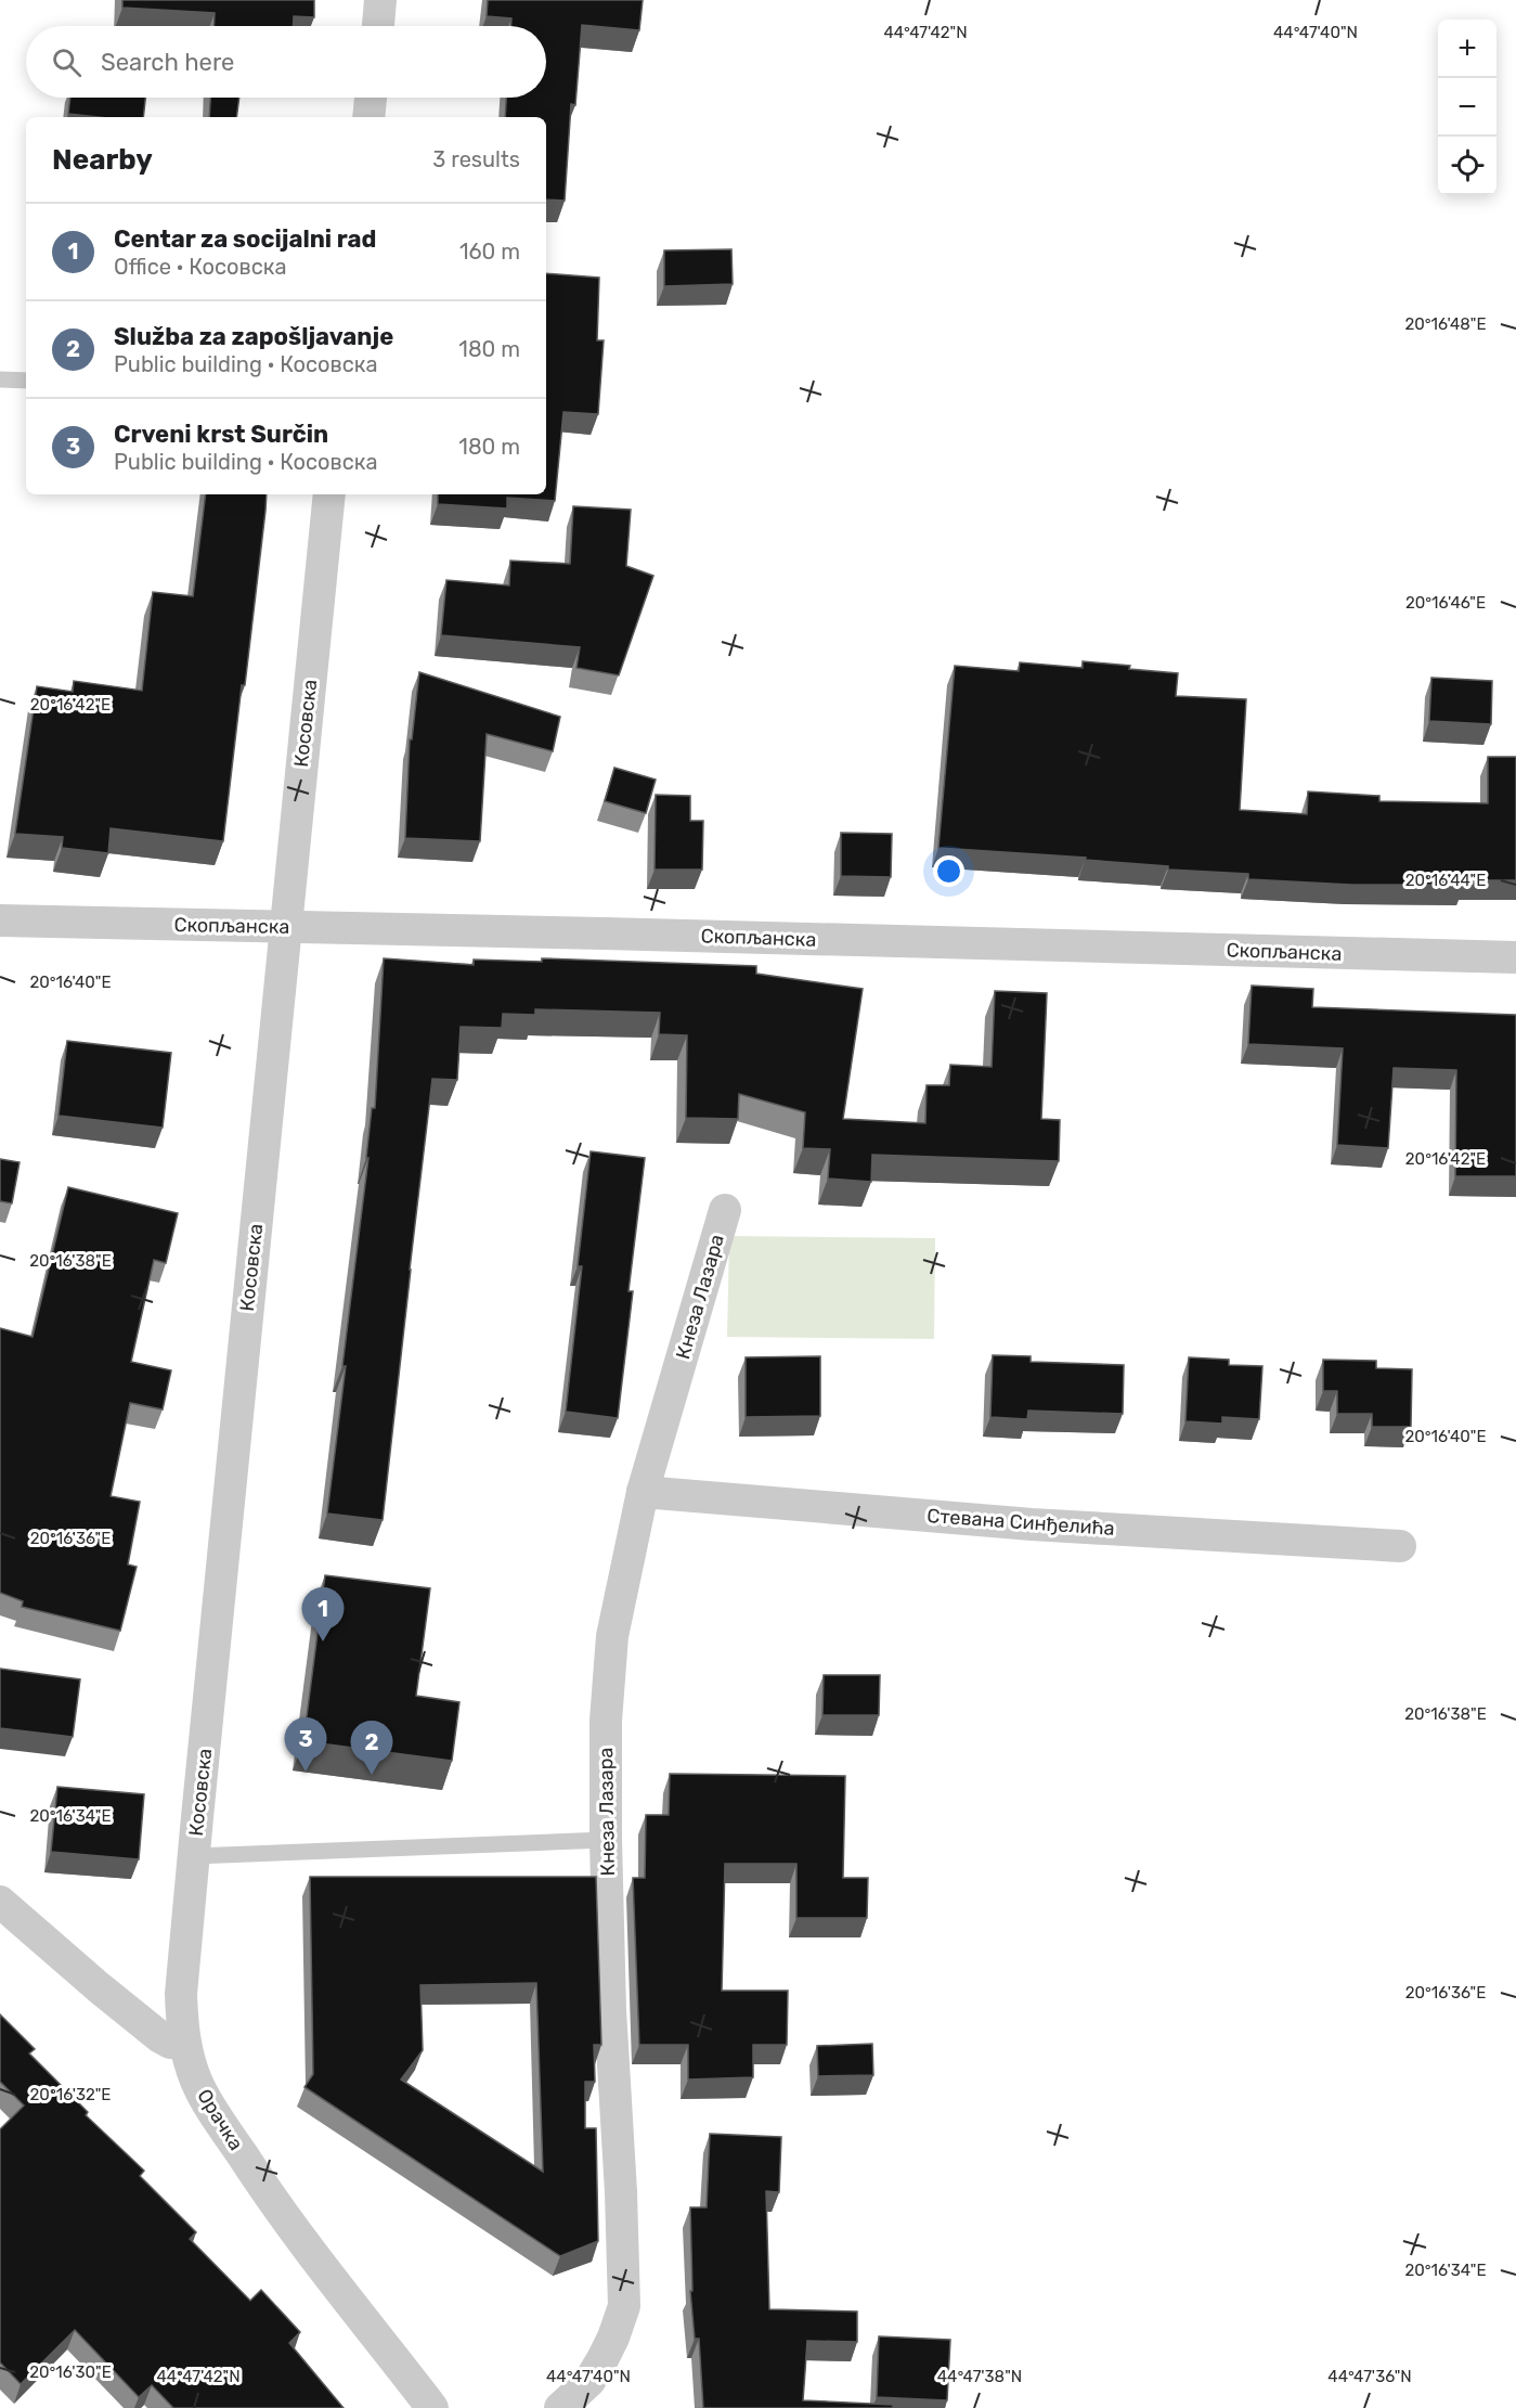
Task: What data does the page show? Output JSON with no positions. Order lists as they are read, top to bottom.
{
  "streets": {
    "street": [
      "Косовска",
      "Скопљанска",
      "Кнеза Лазара",
      "Стевана Синђелића",
      "Орачка"
    ]
  },
  "crossings": [
    ["Косовска", "Скопљанска"],
    ["Косовска", "Орачка"],
    ["Кнеза Лазара", "Стевана Синђелића"]
  ],
  "page": {
    "map_buttons": ["+", "−"],
    "search": "Search here",
    "heading": ["Nearby", "3 results"],
    "list": [
      {
        "mark": "1",
        "name": "Centar za socijalni rad",
        "note": "Office · Косовска",
        "value": "160 m"
      },
      {
        "mark": "2",
        "name": "Služba za zapošljavanje",
        "note": "Public building · Косовска",
        "value": "180 m"
      },
      {
        "mark": "3",
        "name": "Crveni krst Surčin",
        "note": "Public building · Косовска",
        "value": "180 m"
      }
    ],
    "pins": ["1", "3", "2"]
  },
  "coordinates": [
    "44°47'42\"N",
    "44°47'40\"N",
    "20°16'48\"E",
    "20°16'46\"E",
    "20°16'42\"E",
    "20°16'44\"E",
    "20°16'40\"E",
    "20°16'38\"E",
    "20°16'36\"E",
    "20°16'34\"E",
    "20°16'32\"E",
    "20°16'30\"E",
    "44°47'38\"N",
    "44°47'36\"N"
  ]
}
